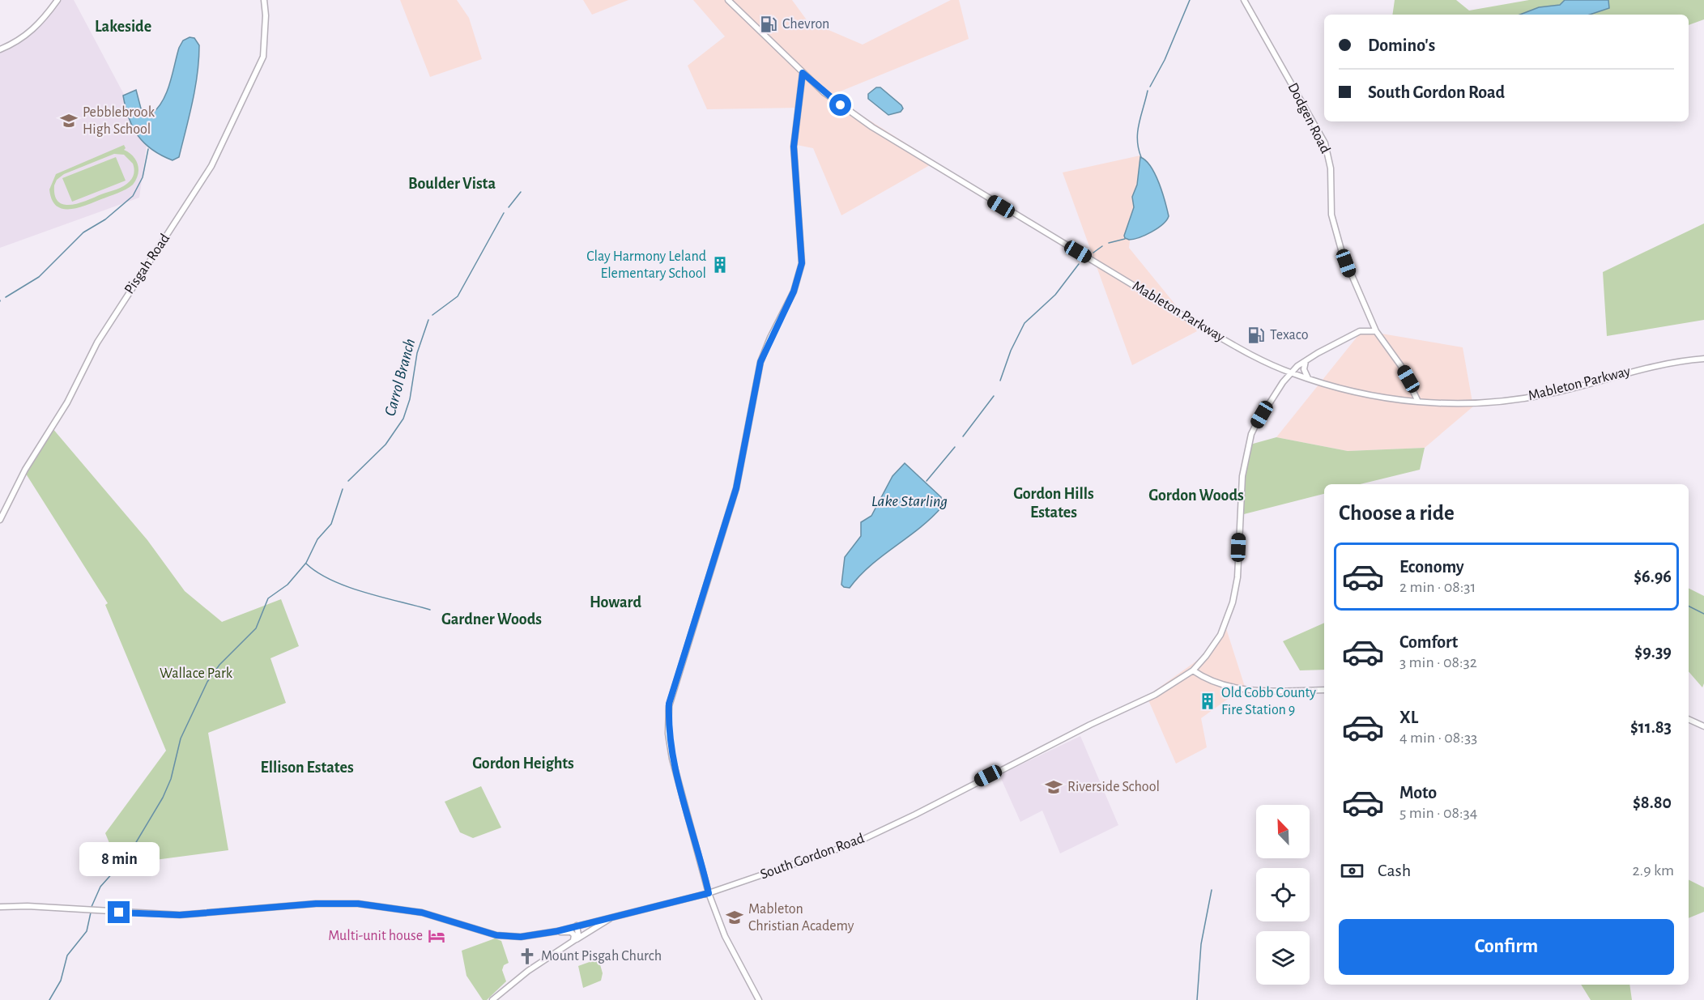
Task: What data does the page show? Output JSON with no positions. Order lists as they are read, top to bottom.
{
  "streets": {
    "street": [
      "Dodgen Road",
      "Pisgah Road",
      "Mableton Parkway",
      "South Gordon Road"
    ]
  },
  "crossings": [
    ["Dodgen Road", "Mableton Parkway"],
    ["Dodgen Road", "South Gordon Road"],
    ["Mableton Parkway", "South Gordon Road"]
  ],
  "districts": [
    "Lakeside",
    "Boulder Vista",
    "Gordon Hills Estates",
    "Gordon Woods",
    "Howard",
    "Gardner Woods",
    "Gordon Heights",
    "Ellison Estates"
  ],
  "water": ["Carrol Branch", "Lake Starling"],
  "parks": ["Wallace Park"],
  "places": {
    "fuel station": ["Chevron", "Texaco"],
    "school or university": ["Pebblebrook High School", "Riverside School", "Mableton Christian Academy"],
    "building": ["Clay Harmony Leland Elementary School", "Old Cobb County Fire Station 9"],
    "hotel": ["Multi-unit house"],
    "church": ["Mount Pisgah Church"]
  },
  "north": "top left",
  "page": {
    "banner": ["Domino's", "South Gordon Road"],
    "heading": "Choose a ride",
    "list": [
      {
        "name": "Economy",
        "note": "2 min · 08:31",
        "value": "$6.96"
      },
      {
        "name": "Comfort",
        "note": "3 min · 08:32",
        "value": "$9.39"
      },
      {
        "name": "XL",
        "note": "4 min · 08:33",
        "value": "$11.83"
      },
      {
        "name": "Moto",
        "note": "5 min · 08:34",
        "value": "$8.80"
      }
    ],
    "bubble": "8 min",
    "pay": ["Cash", "2.9 km"],
    "buttons": "Confirm"
  }
}
